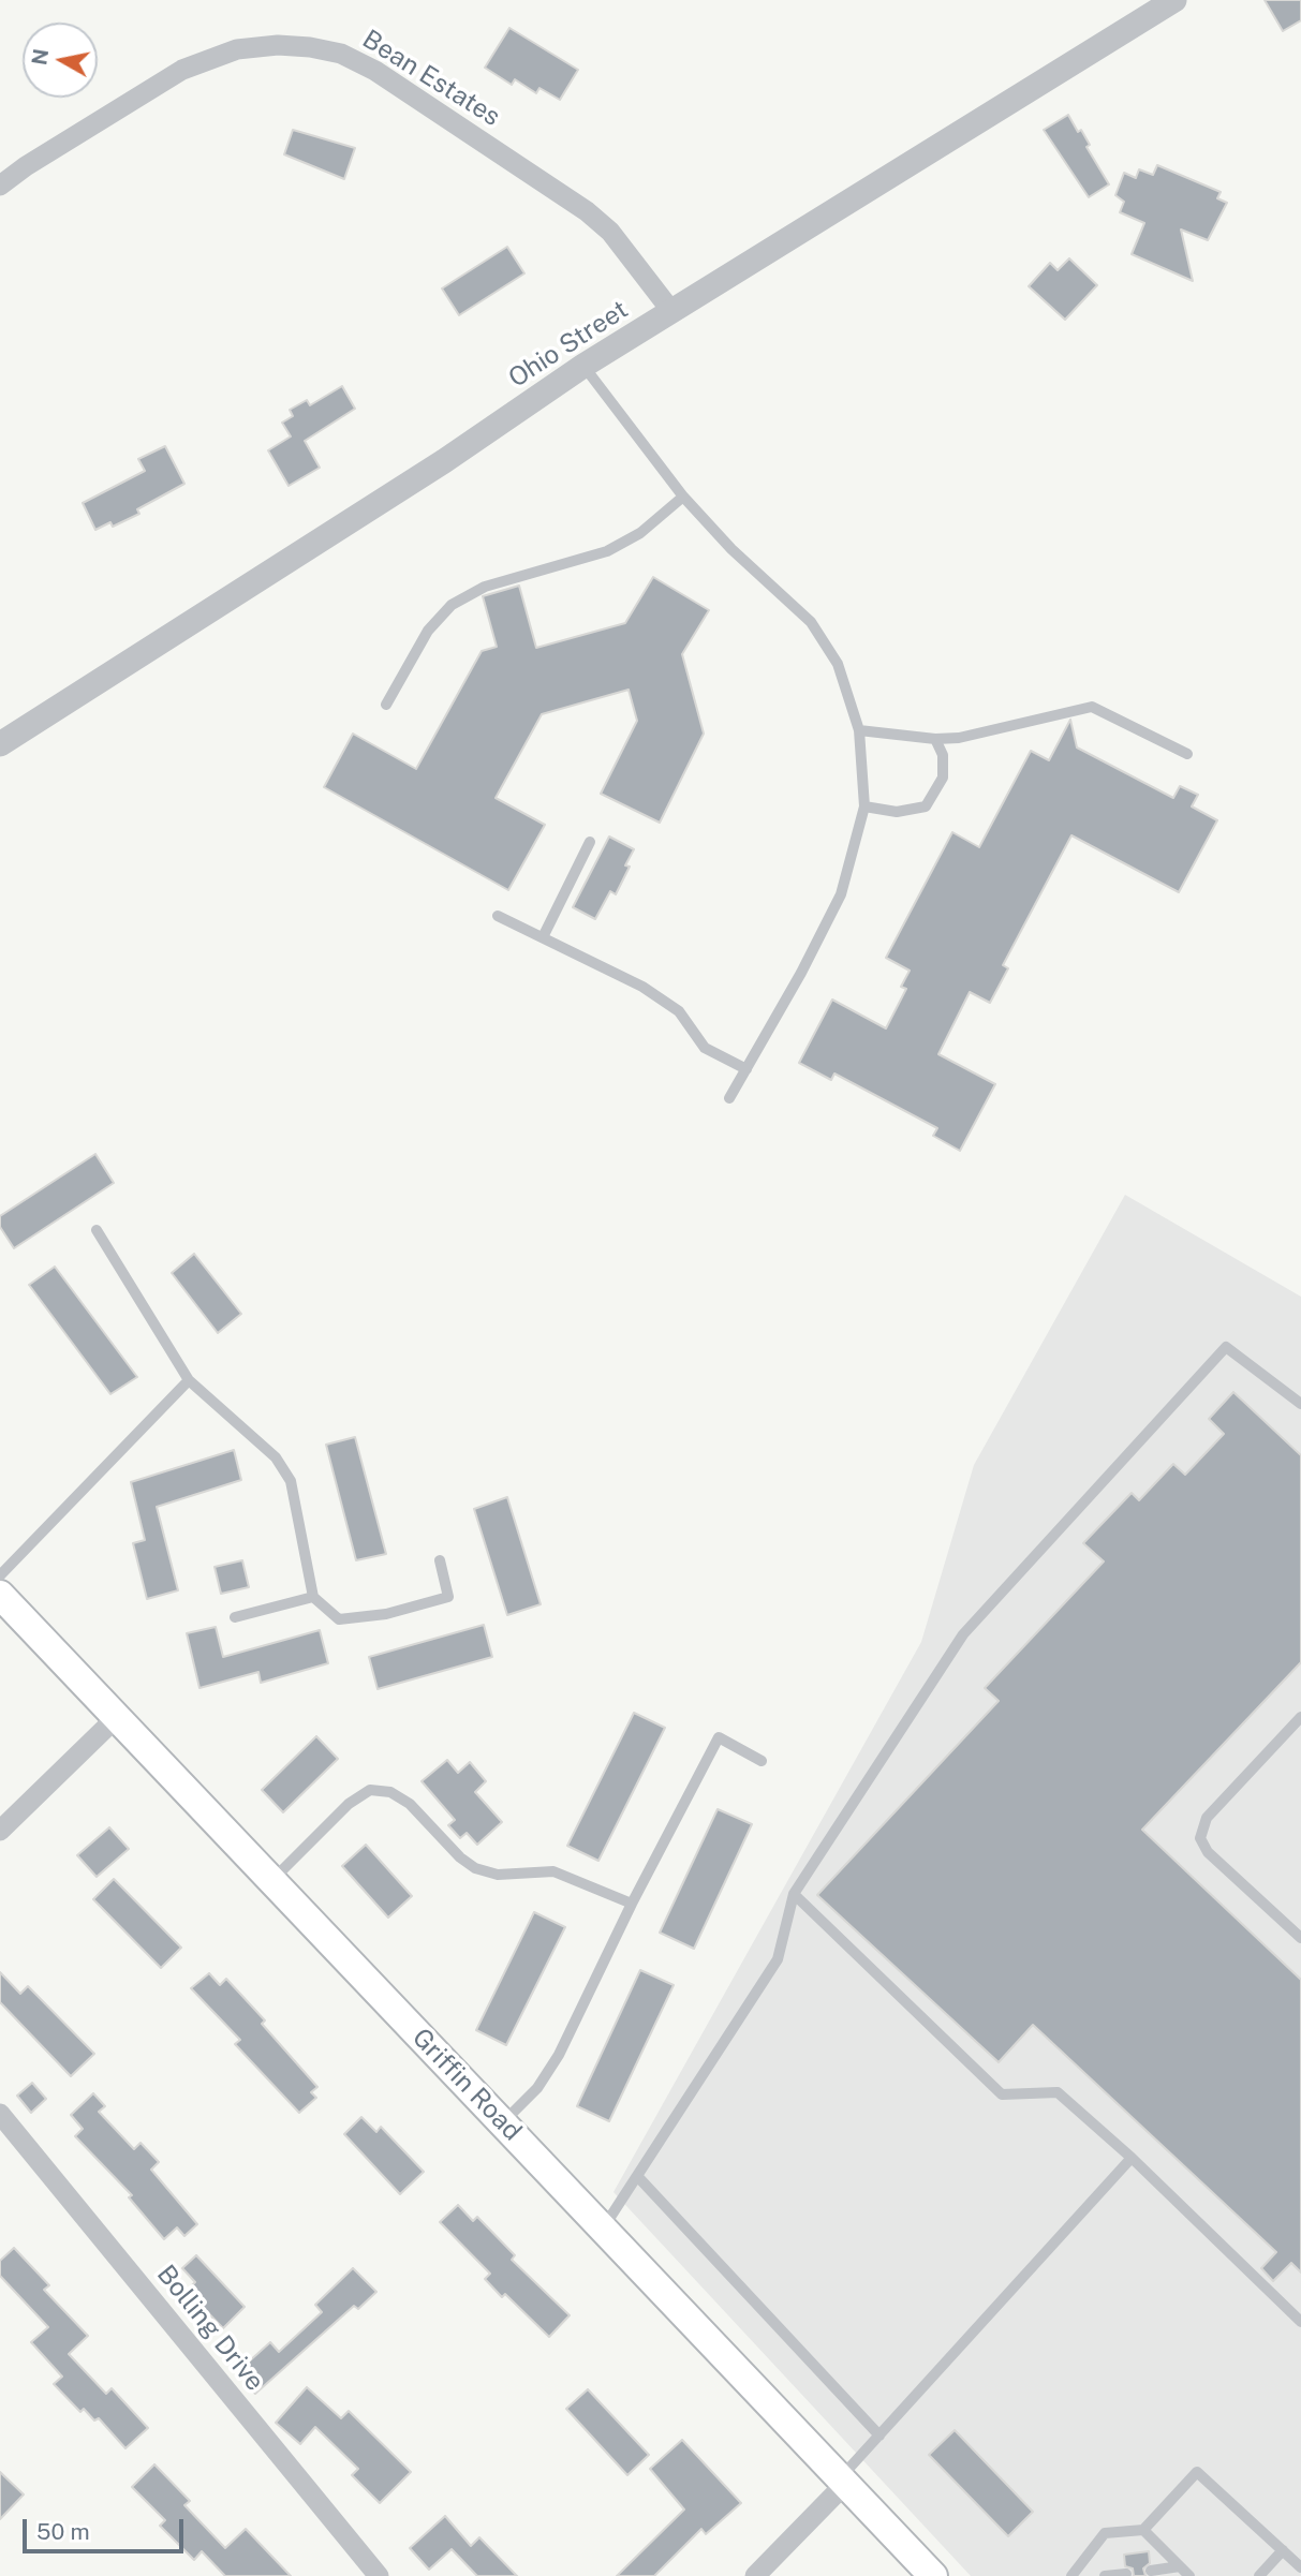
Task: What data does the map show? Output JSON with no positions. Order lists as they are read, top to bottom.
{
  "streets": {
    "main road": ["Griffin Road"],
    "street": ["Bean Estates", "Ohio Street", "Bolling Drive"]
  },
  "crossings": [
    ["Bean Estates", "Ohio Street"]
  ],
  "scale_bar": "50 m",
  "north": "left"
}
